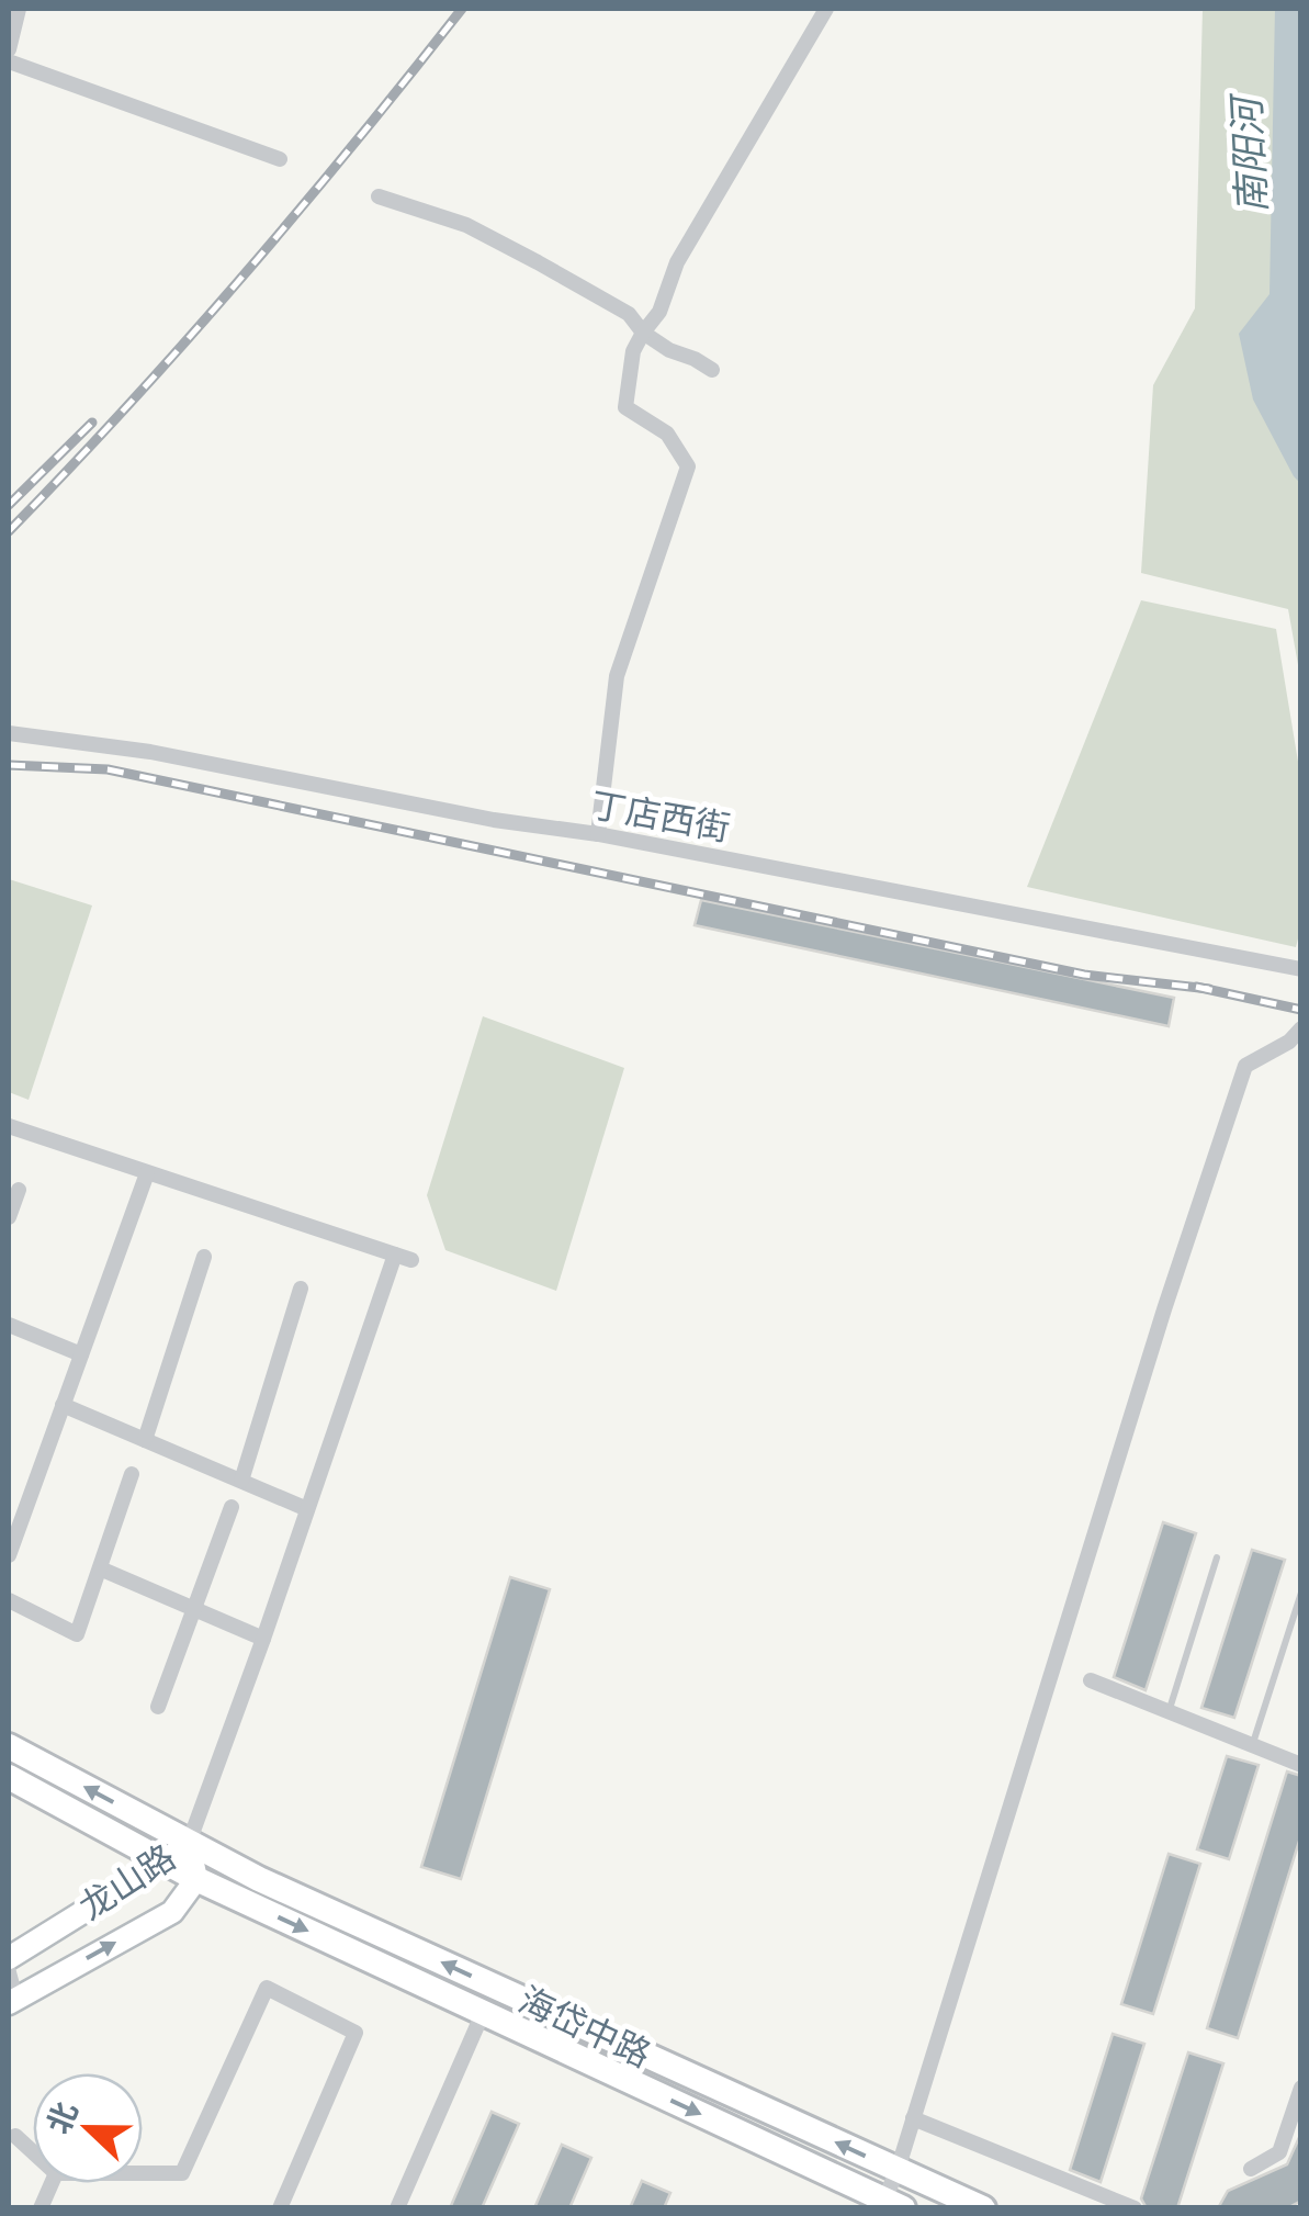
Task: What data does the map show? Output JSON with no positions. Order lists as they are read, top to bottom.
{
  "streets": {
    "main road": ["海岱中路"],
    "street": ["丁店西街", "龙山路"]
  },
  "crossings": [
    ["龙山路", "海岱中路"]
  ],
  "water": ["南阳河"],
  "north": "left"
}
